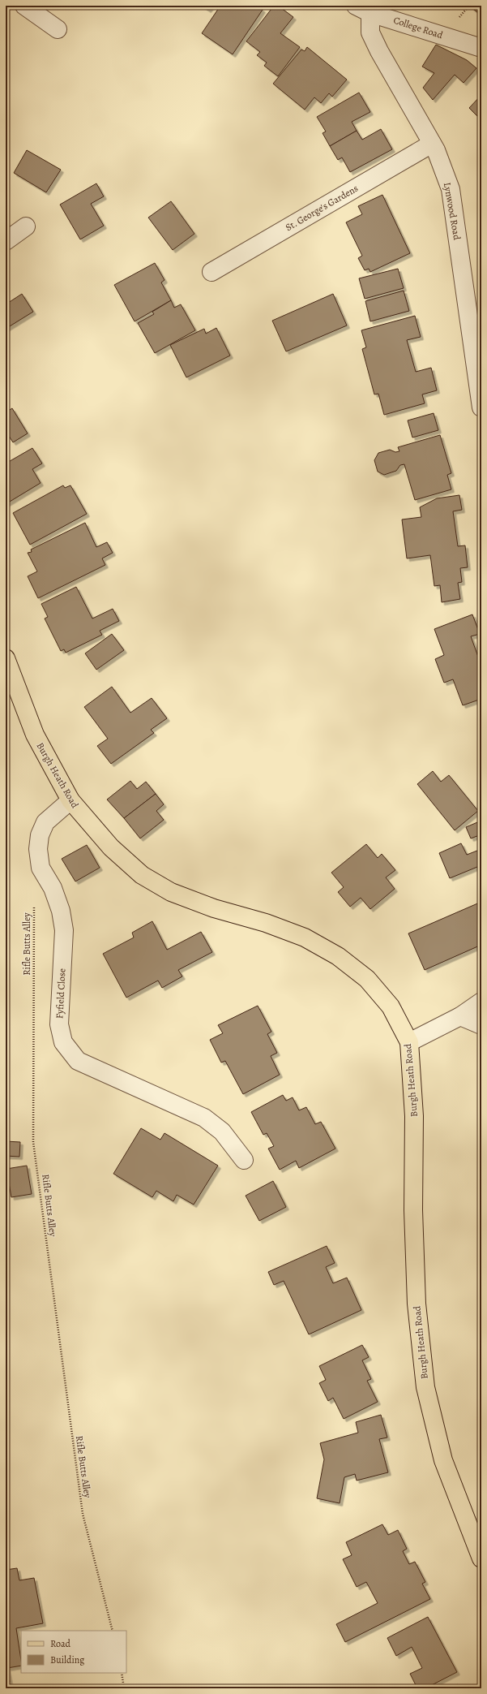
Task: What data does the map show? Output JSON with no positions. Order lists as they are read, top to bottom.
{
  "streets": {
    "main road": ["Burgh Heath Road"],
    "street": [
      "College Road",
      "St. George's Gardens",
      "Lynwood Road",
      "Fyfield Close"
    ],
    "path": ["Rifle Butts Alley"]
  },
  "crossings": [
    ["College Road", "Lynwood Road"],
    ["St. George's Gardens", "Lynwood Road"],
    ["Burgh Heath Road", "Fyfield Close"]
  ],
  "legend": ["Road", "Building"]
}
